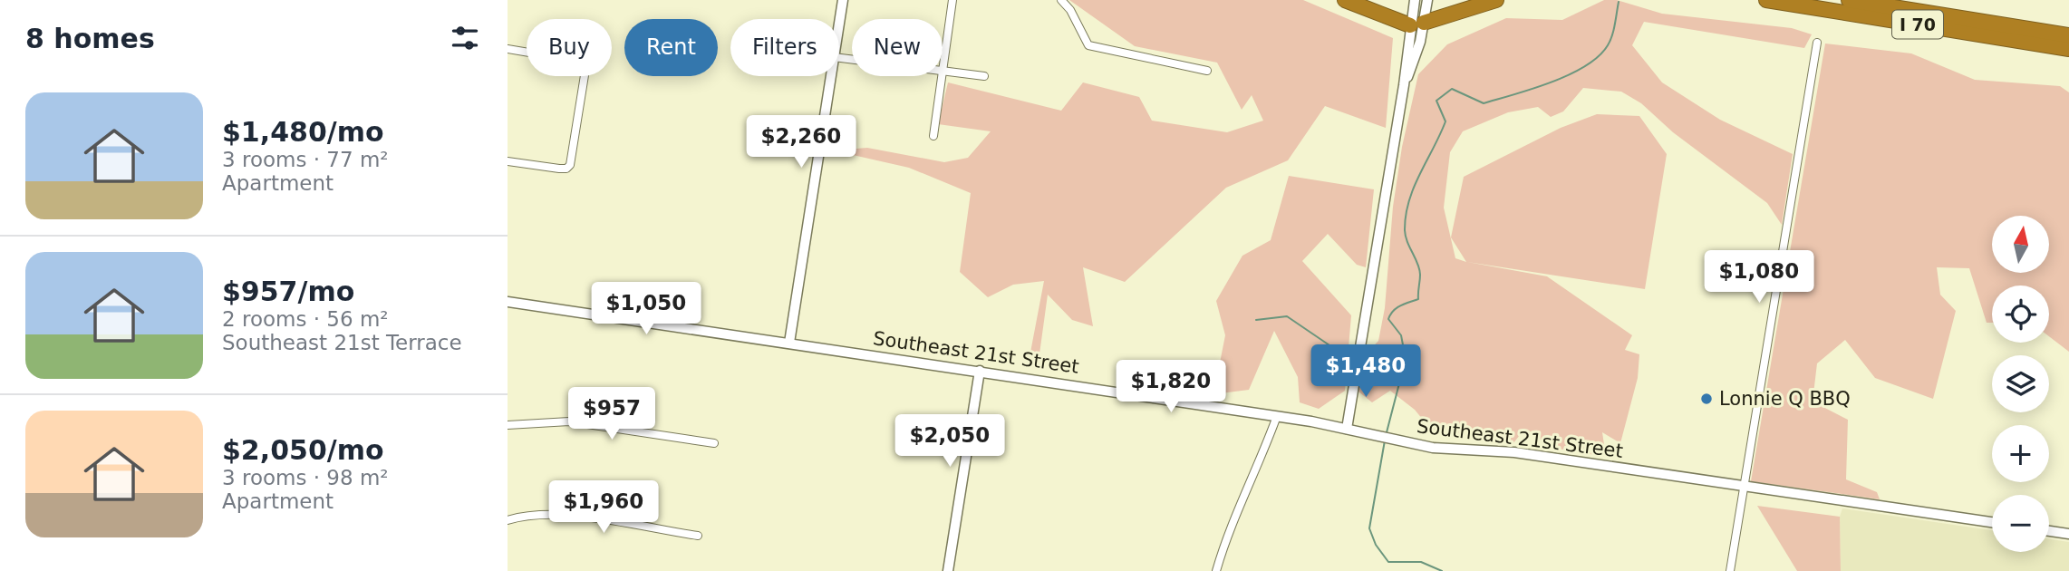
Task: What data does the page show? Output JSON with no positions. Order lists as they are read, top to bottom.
{
  "streets": {
    "highway": ["I 70"],
    "street": ["Southeast 21st Street"]
  },
  "places": ["Lonnie Q BBQ"],
  "north": "top",
  "page": {
    "heading": "8 homes",
    "chip": [
      "Buy",
      "Rent",
      "Filters",
      "New"
    ],
    "list": [
      {
        "name": "$1,480/mo",
        "note": "3 rooms · 77 m² · Apartment"
      },
      {
        "name": "$957/mo",
        "note": "2 rooms · 56 m² · Southeast 21st Terrace"
      },
      {
        "name": "$2,050/mo",
        "note": "3 rooms · 98 m² · Apartment"
      }
    ],
    "price": [
      "$2,260",
      "$1,080",
      "$1,050",
      "$1,480",
      "$1,820",
      "$957",
      "$2,050",
      "$1,960"
    ],
    "map_buttons": ["+", "−"]
  }
}
